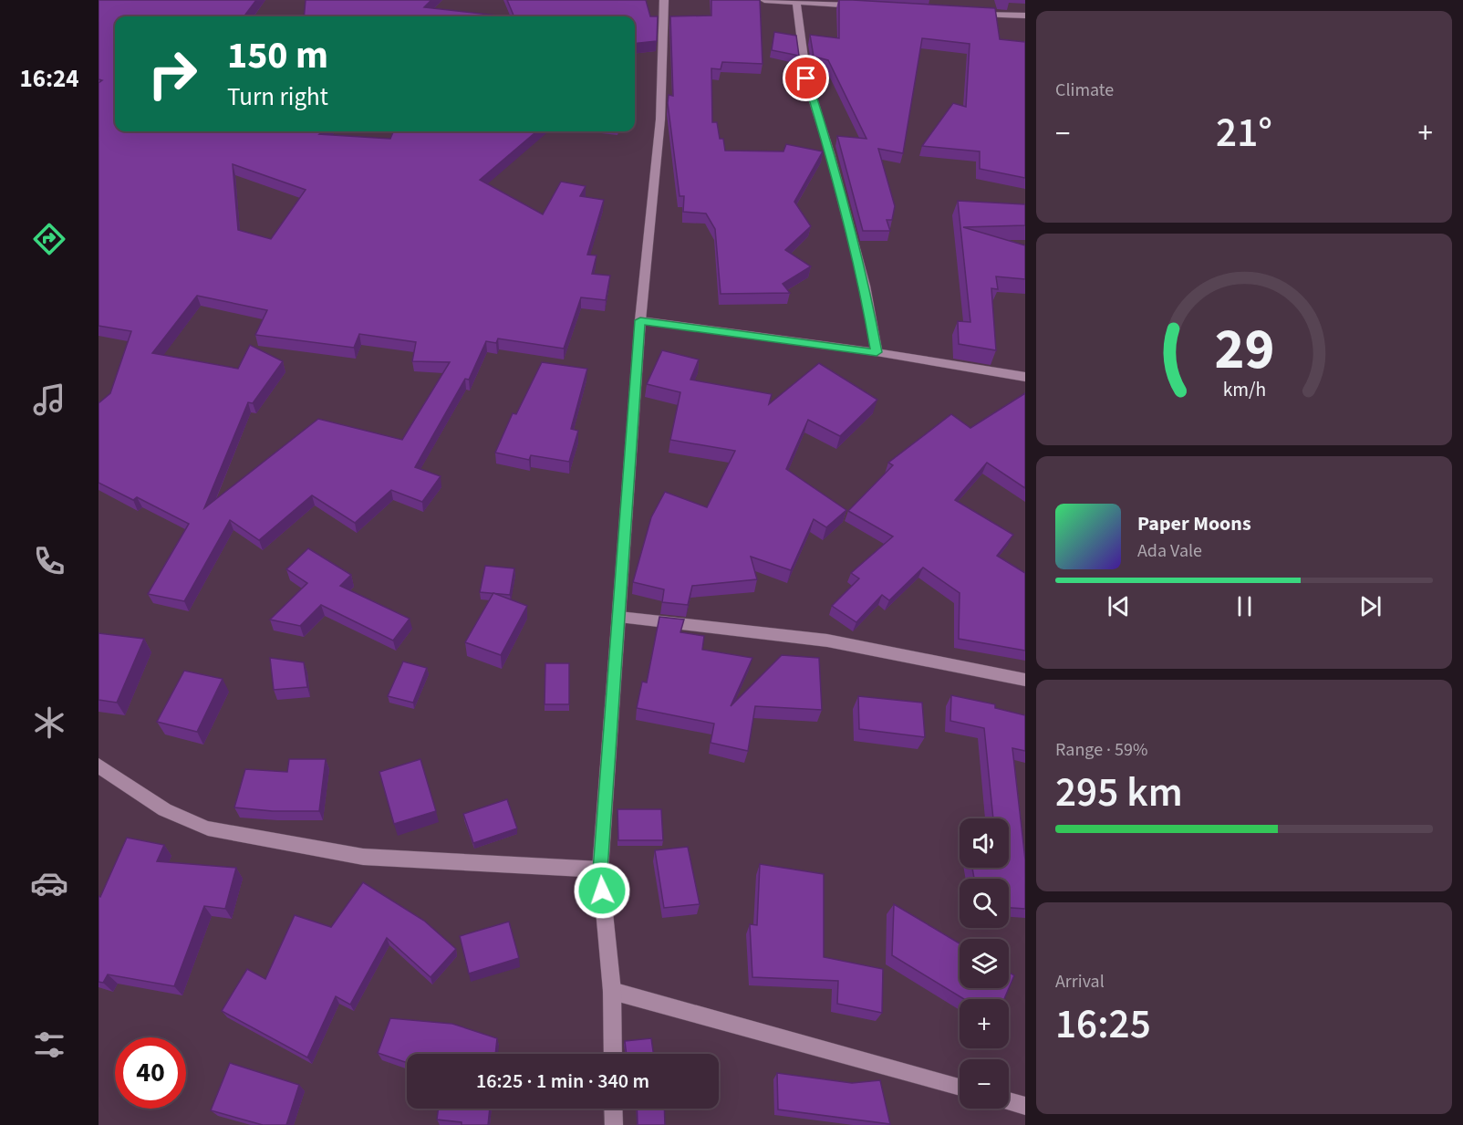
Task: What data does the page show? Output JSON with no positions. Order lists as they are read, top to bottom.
{
  "page": {
    "tabs": "16:24",
    "tile": [
      "Climate",
      ["Range · 59%", "295 km"],
      ["Arrival", "16:25"]
    ],
    "turn": ["150 m", "Turn right"],
    "heat": ["−", "21°", "+"],
    "song": ["Paper Moons", "Ada Vale"],
    "map_buttons": ["+", "−"],
    "limit": "40",
    "trip": "16:25 · 1 min · 340 m",
    "gauge": ["29", "km/h"]
  }
}
